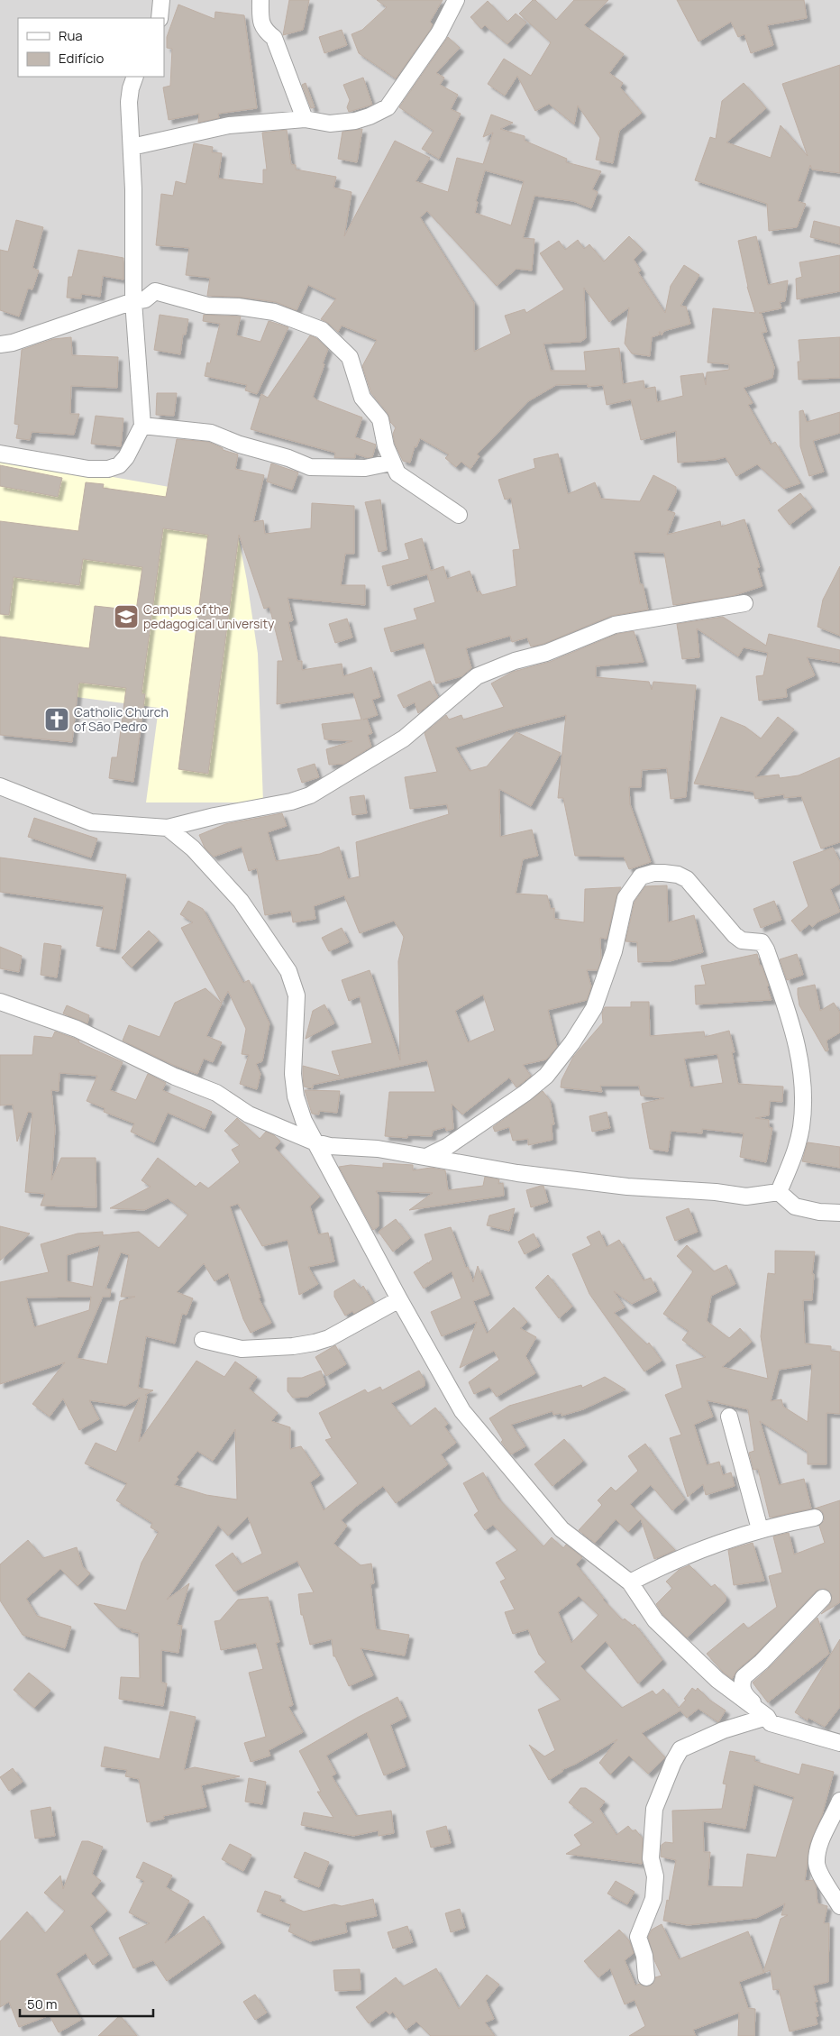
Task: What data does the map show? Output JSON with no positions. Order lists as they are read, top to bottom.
{
  "places": {
    "school or university": ["Campus of the pedagogical university"],
    "church": ["Catholic Church of São Pedro"]
  },
  "legend": ["Rua", "Edifício"],
  "scale_bar": "50 m"
}
